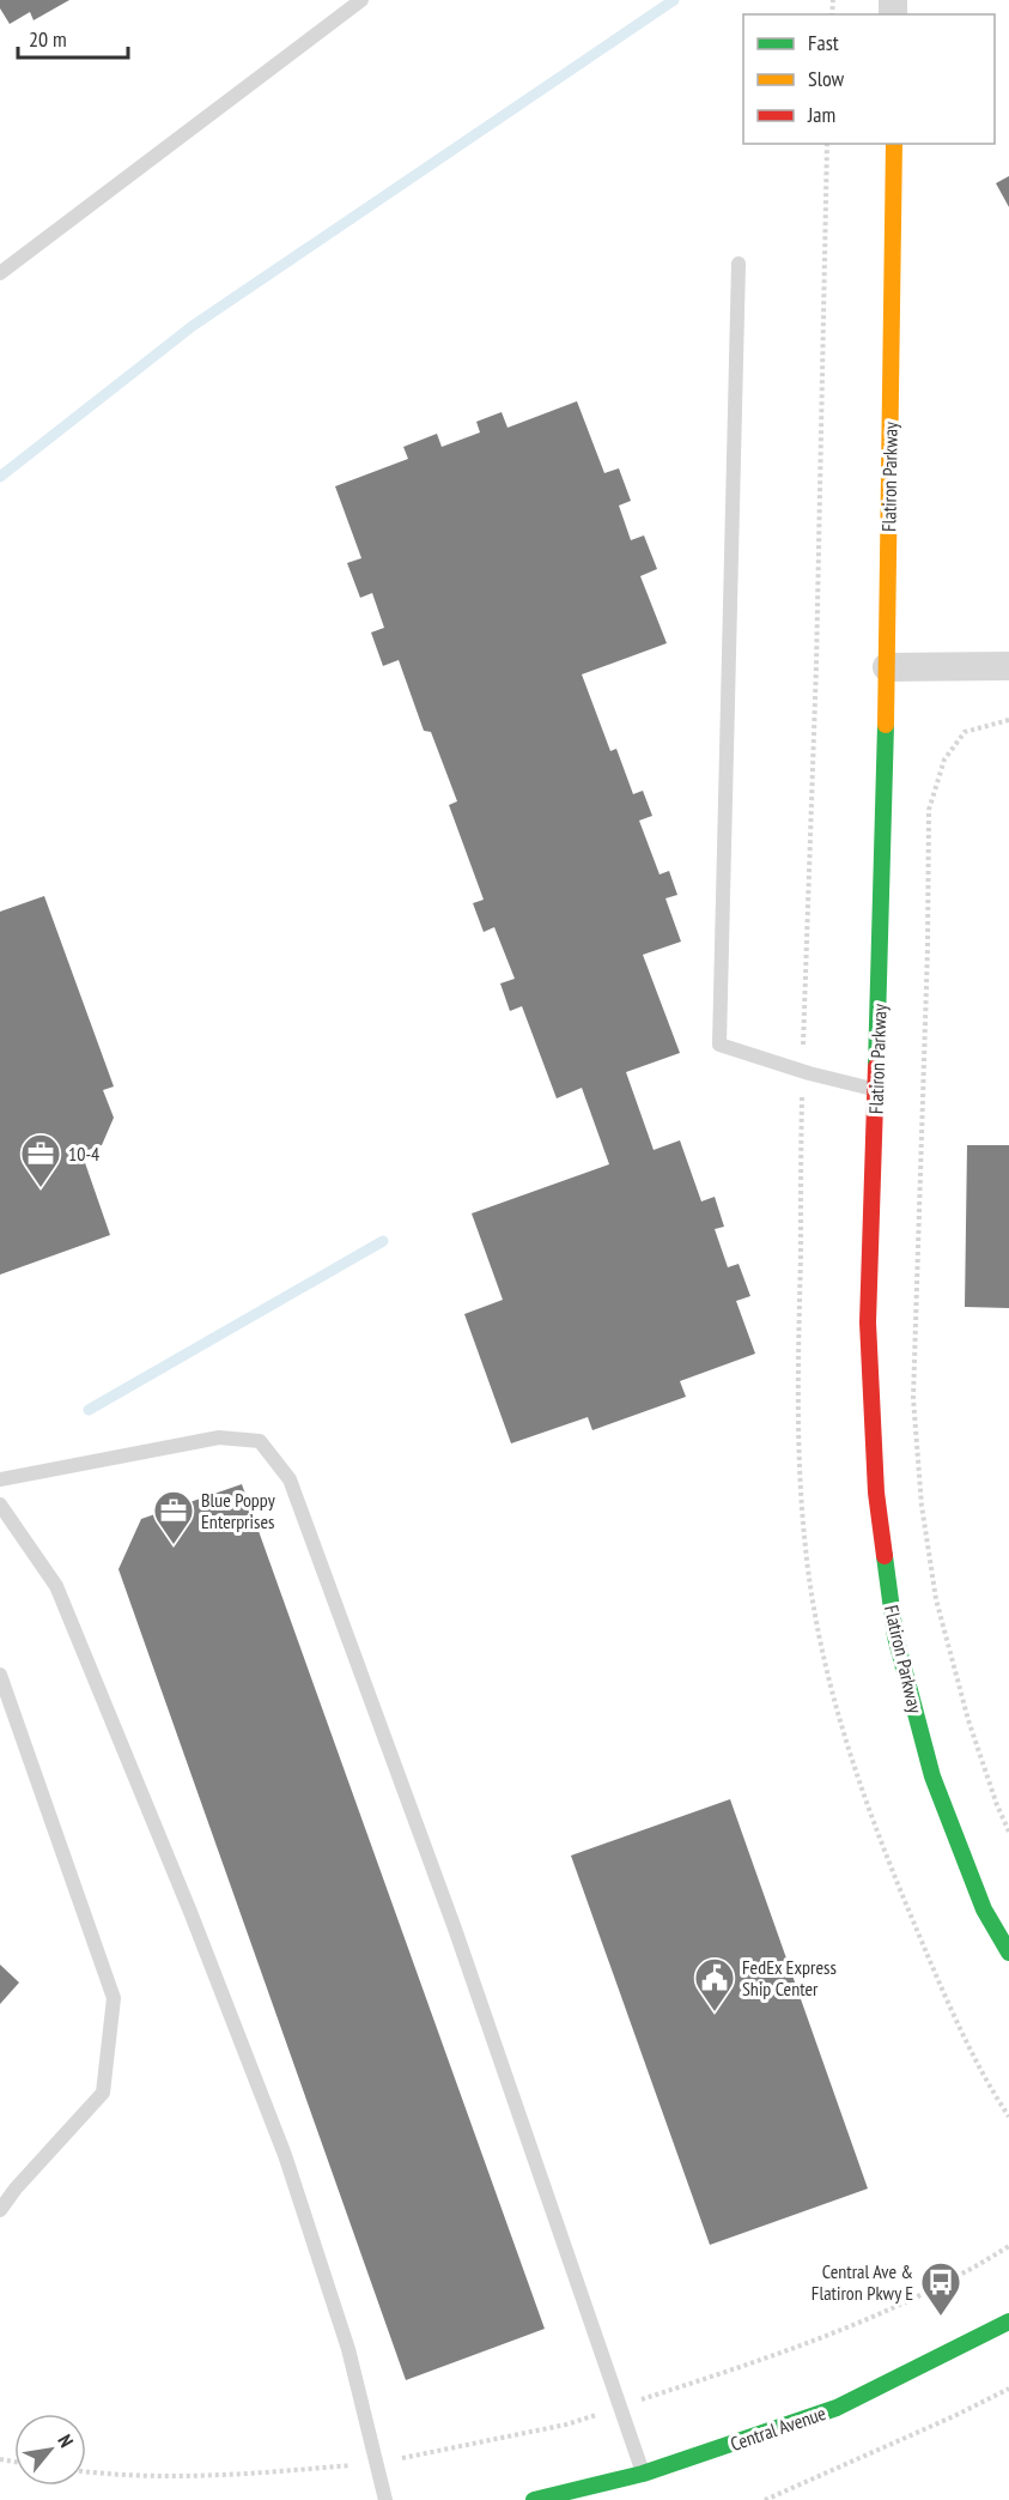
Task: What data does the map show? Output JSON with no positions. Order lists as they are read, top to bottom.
{
  "streets": {
    "street": ["Flatiron Parkway", "Central Avenue"]
  },
  "places": {
    "office": ["10-4", "Blue Poppy Enterprises"],
    "public building": ["FedEx Express Ship Center"],
    "bus stop": ["Central Ave & Flatiron Pkwy E"]
  },
  "legend": ["Fast", "Slow", "Jam"],
  "scale_bar": "20 m",
  "north": "top right"
}
